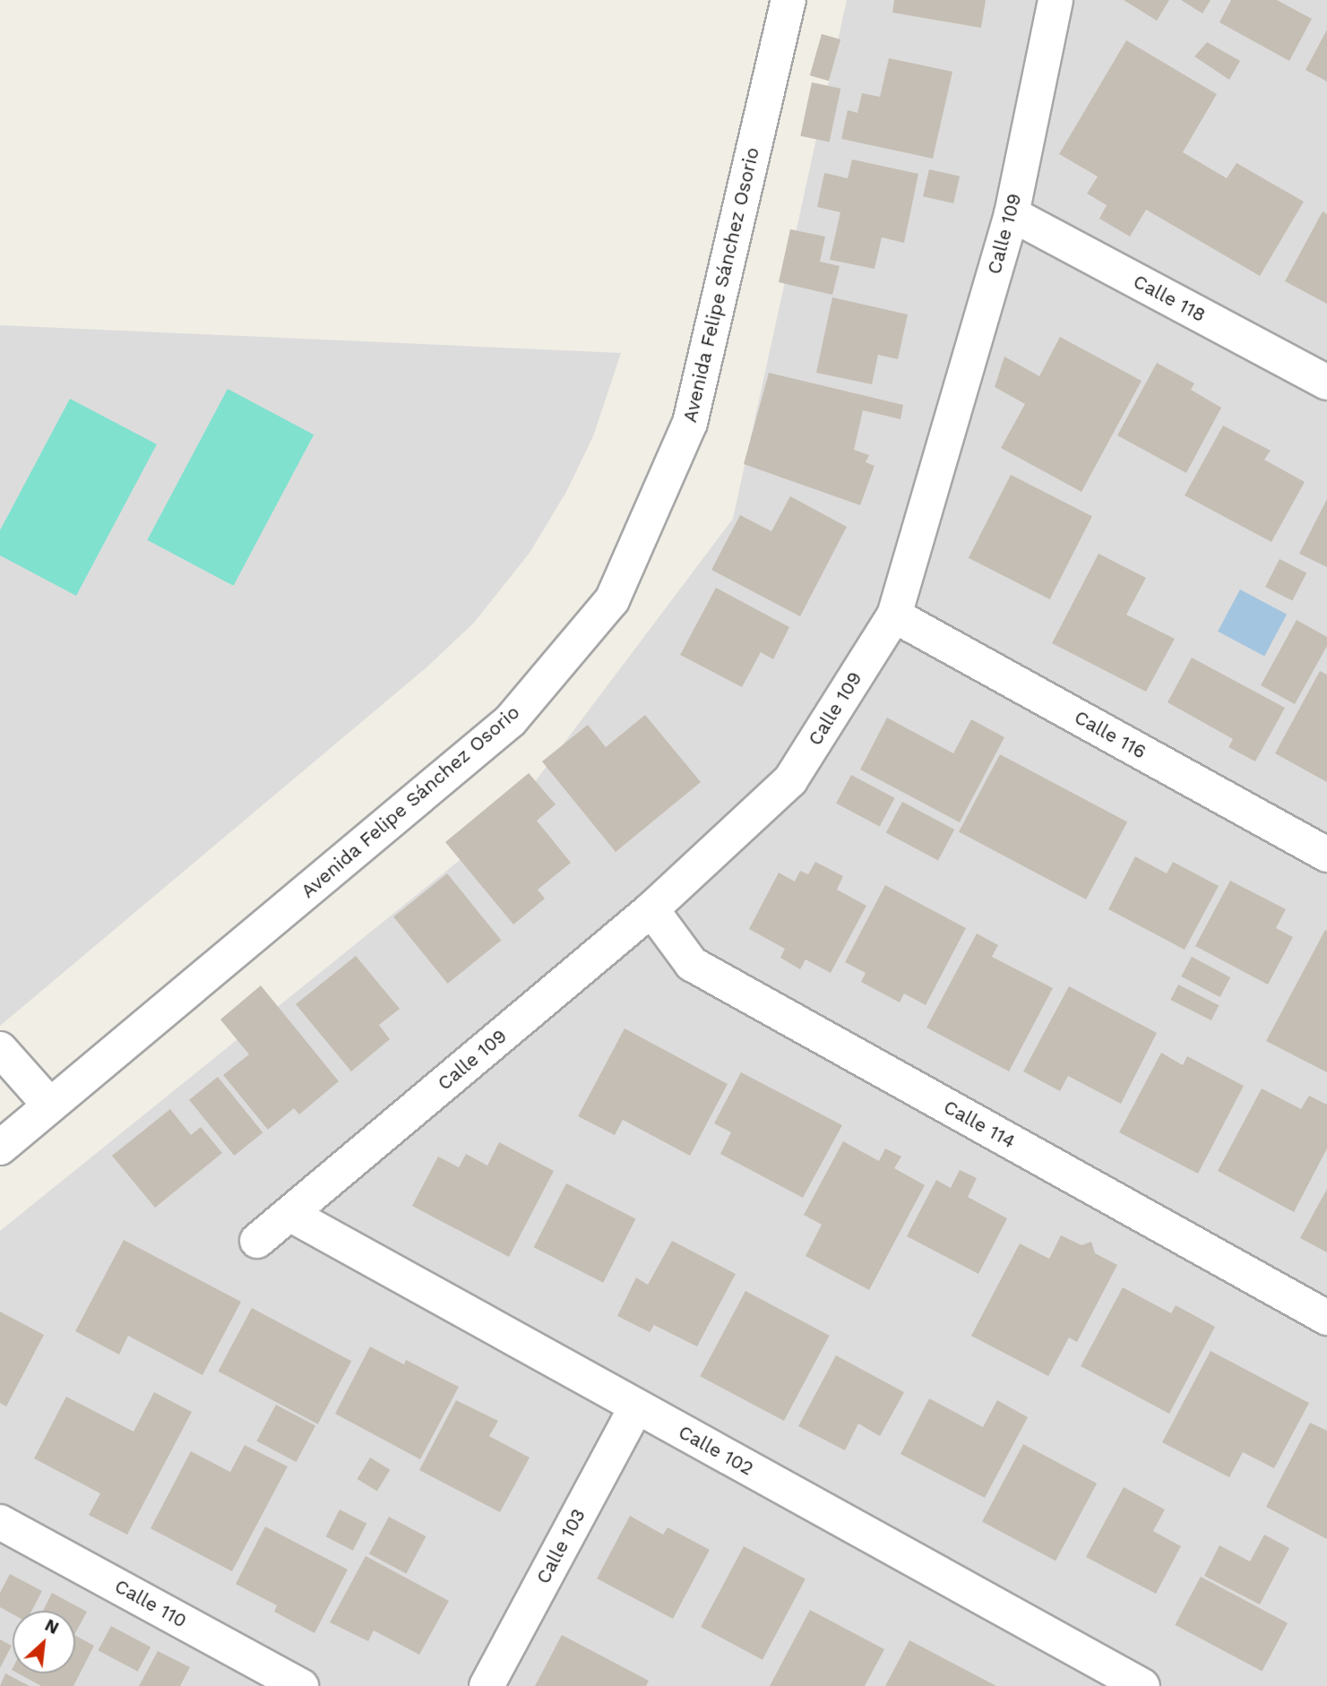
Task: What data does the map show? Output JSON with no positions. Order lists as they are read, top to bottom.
{
  "streets": {
    "street": [
      "Calle 109",
      "Avenida Felipe Sánchez Osorio",
      "Calle 118",
      "Calle 116",
      "Calle 114",
      "Calle 102",
      "Calle 103",
      "Calle 110"
    ]
  },
  "crossings": [
    ["Calle 109", "Calle 118"],
    ["Calle 109", "Calle 116"],
    ["Calle 109", "Calle 114"],
    ["Calle 109", "Calle 102"],
    ["Calle 102", "Calle 103"]
  ],
  "north": "top right"
}
